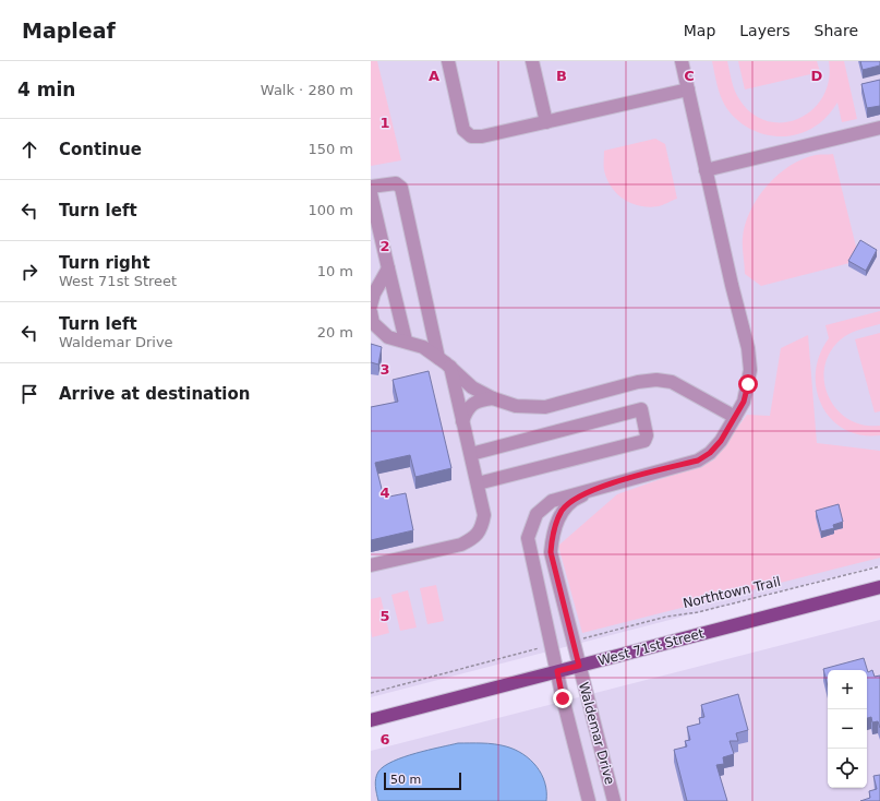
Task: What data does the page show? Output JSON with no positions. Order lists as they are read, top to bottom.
{
  "streets": {
    "main road": ["West 71st Street"],
    "street": ["Waldemar Drive"],
    "path": ["Northtown Trail"]
  },
  "crossings": [
    ["West 71st Street", "Waldemar Drive"]
  ],
  "scale_bar": "50 m",
  "page": {
    "header": "Mapleaf",
    "nav": ["Map", "Layers", "Share"],
    "heading": ["4 min", "Walk · 280 m"],
    "list": [
      ["Continue", "150 m"],
      ["Turn left", "100 m"],
      ["Turn right", "West 71st Street", "10 m"],
      ["Turn left", "Waldemar Drive", "20 m"],
      "Arrive at destination"
    ],
    "map_buttons": ["+", "−"],
    "scale": "50 m"
  },
  "grid": {
    "columns": [
      "A",
      "B",
      "C",
      "D"
    ],
    "rows": [
      "1",
      "2",
      "3",
      "4",
      "5",
      "6"
    ]
  }
}
